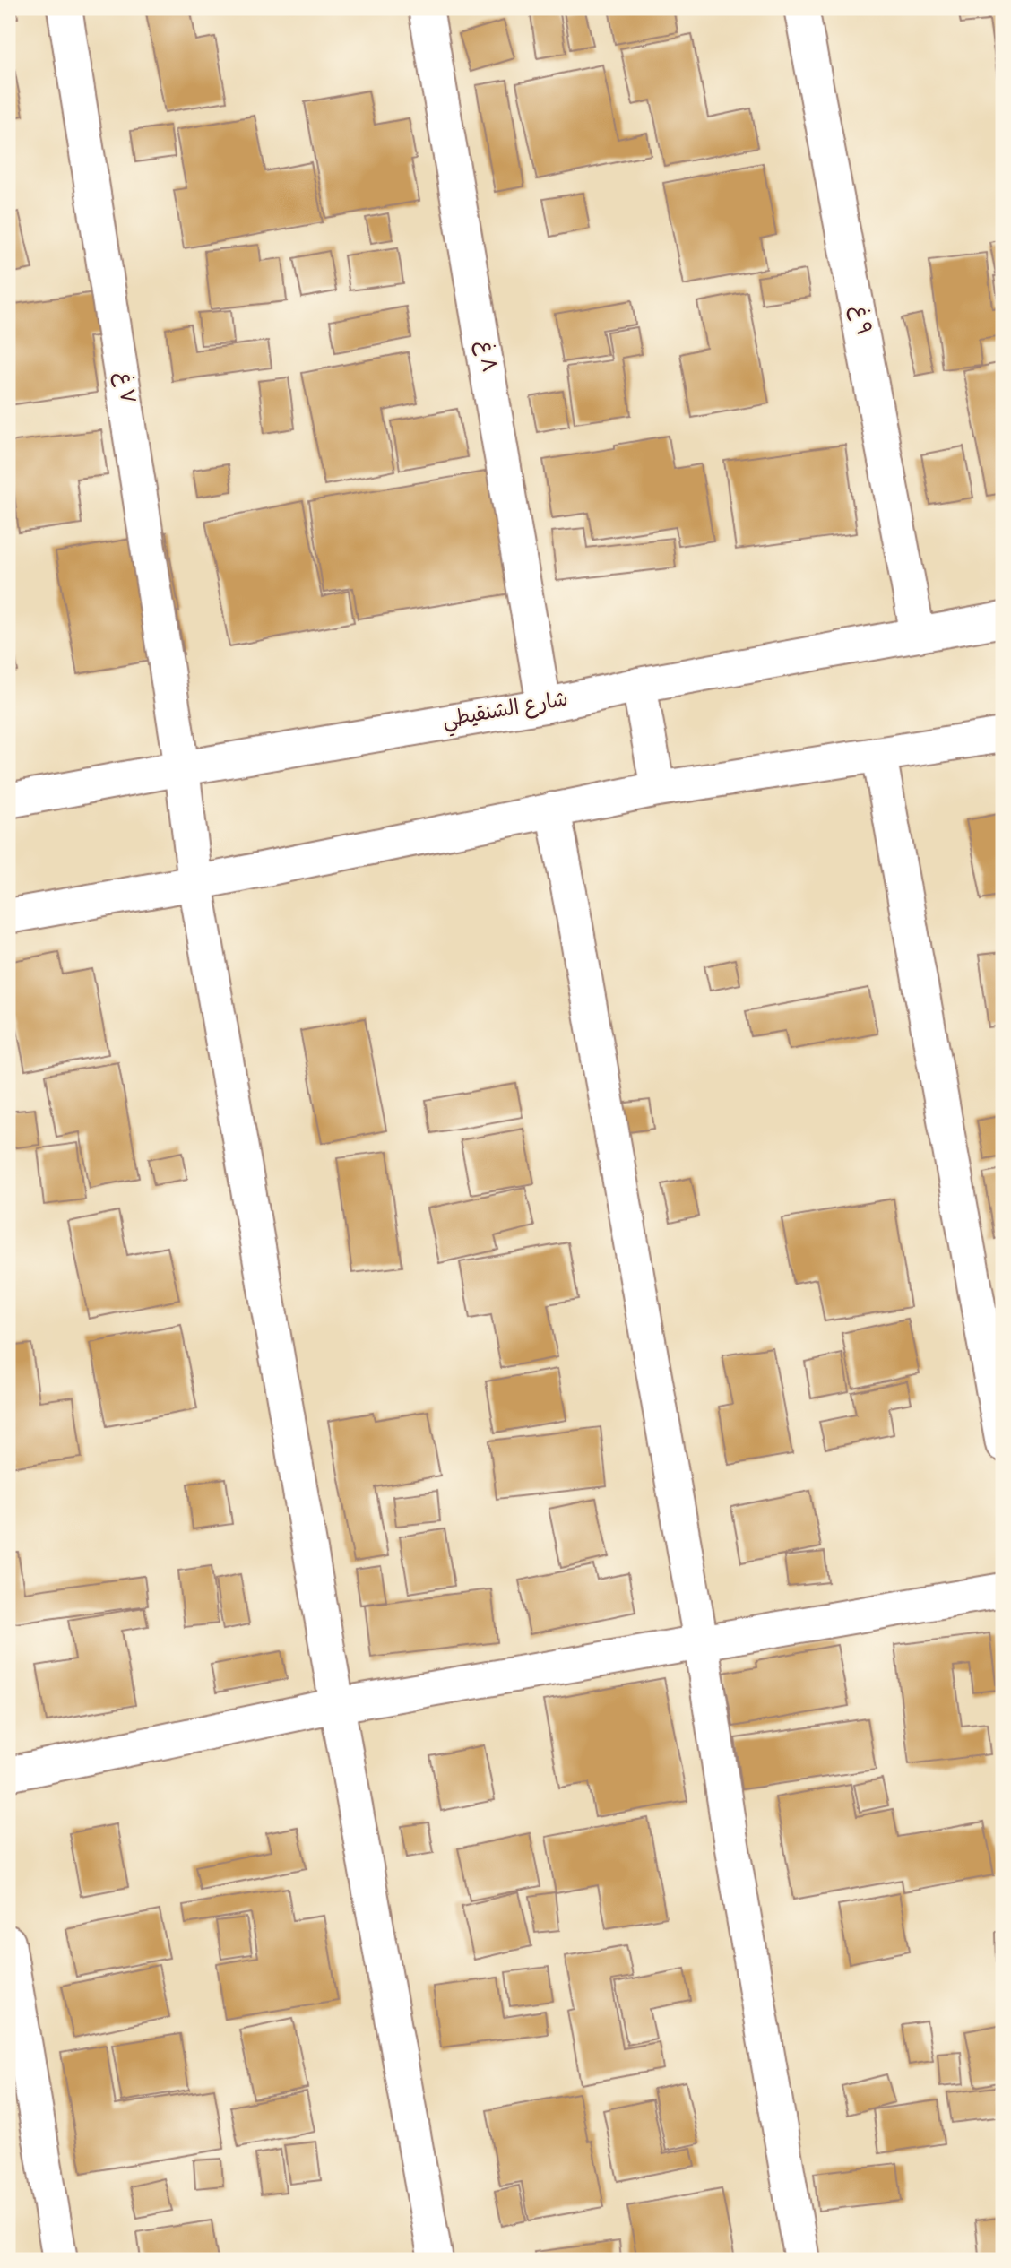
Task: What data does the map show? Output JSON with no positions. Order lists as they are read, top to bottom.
{
  "streets": {
    "street": [
      "٩ غ",
      "٨ غ",
      "٧ غ",
      "شارع الشنقيطي"
    ]
  },
  "crossings": [
    ["٩ غ", "شارع الشنقيطي"],
    ["٨ غ", "شارع الشنقيطي"],
    ["٧ غ", "شارع الشنقيطي"]
  ]
}
